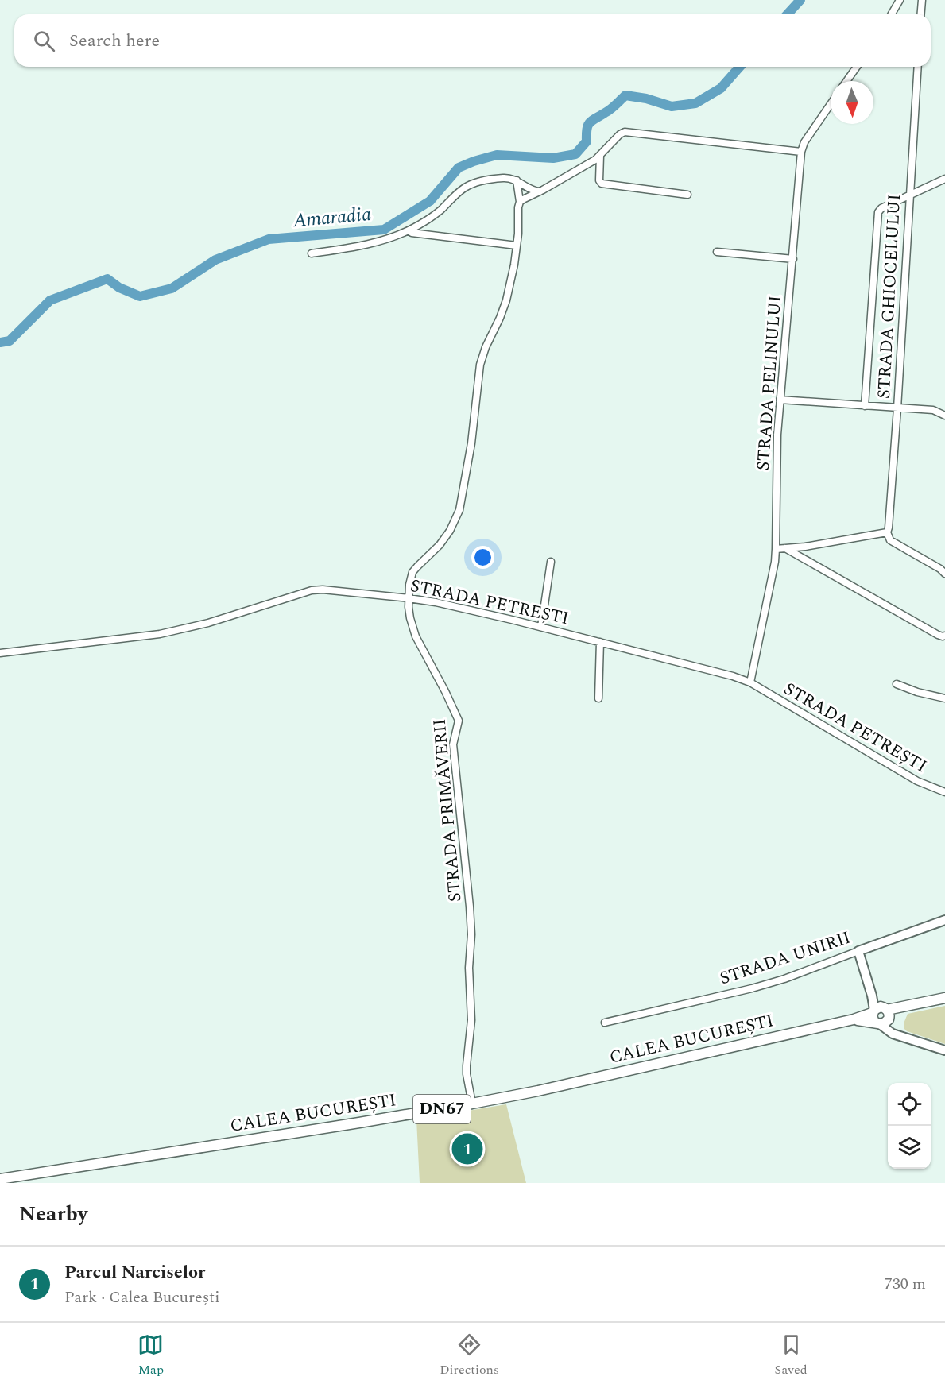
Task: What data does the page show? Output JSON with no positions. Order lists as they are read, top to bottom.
{
  "streets": {
    "main road": ["STRADA UNIRII", "CALEA BUCUREȘTI", "DN67"],
    "street": [
      "STRADA GHIOCELULUI",
      "STRADA PELINULUI",
      "STRADA PETREȘTI",
      "STRADA PRIMĂVERII"
    ]
  },
  "crossings": [
    ["STRADA PELINULUI", "STRADA PETREȘTI"],
    ["STRADA PETREȘTI", "STRADA PRIMĂVERII"],
    ["STRADA PRIMĂVERII", "CALEA BUCUREȘTI"]
  ],
  "water": ["Amaradia"],
  "north": "bottom",
  "page": {
    "search": "Search here",
    "pins": "1",
    "heading": "Nearby",
    "list": [
      {
        "mark": "1",
        "name": "Parcul Narciselor",
        "note": "Park · Calea București",
        "value": "730 m"
      }
    ],
    "nav": ["Map", "Directions", "Saved"]
  }
}
